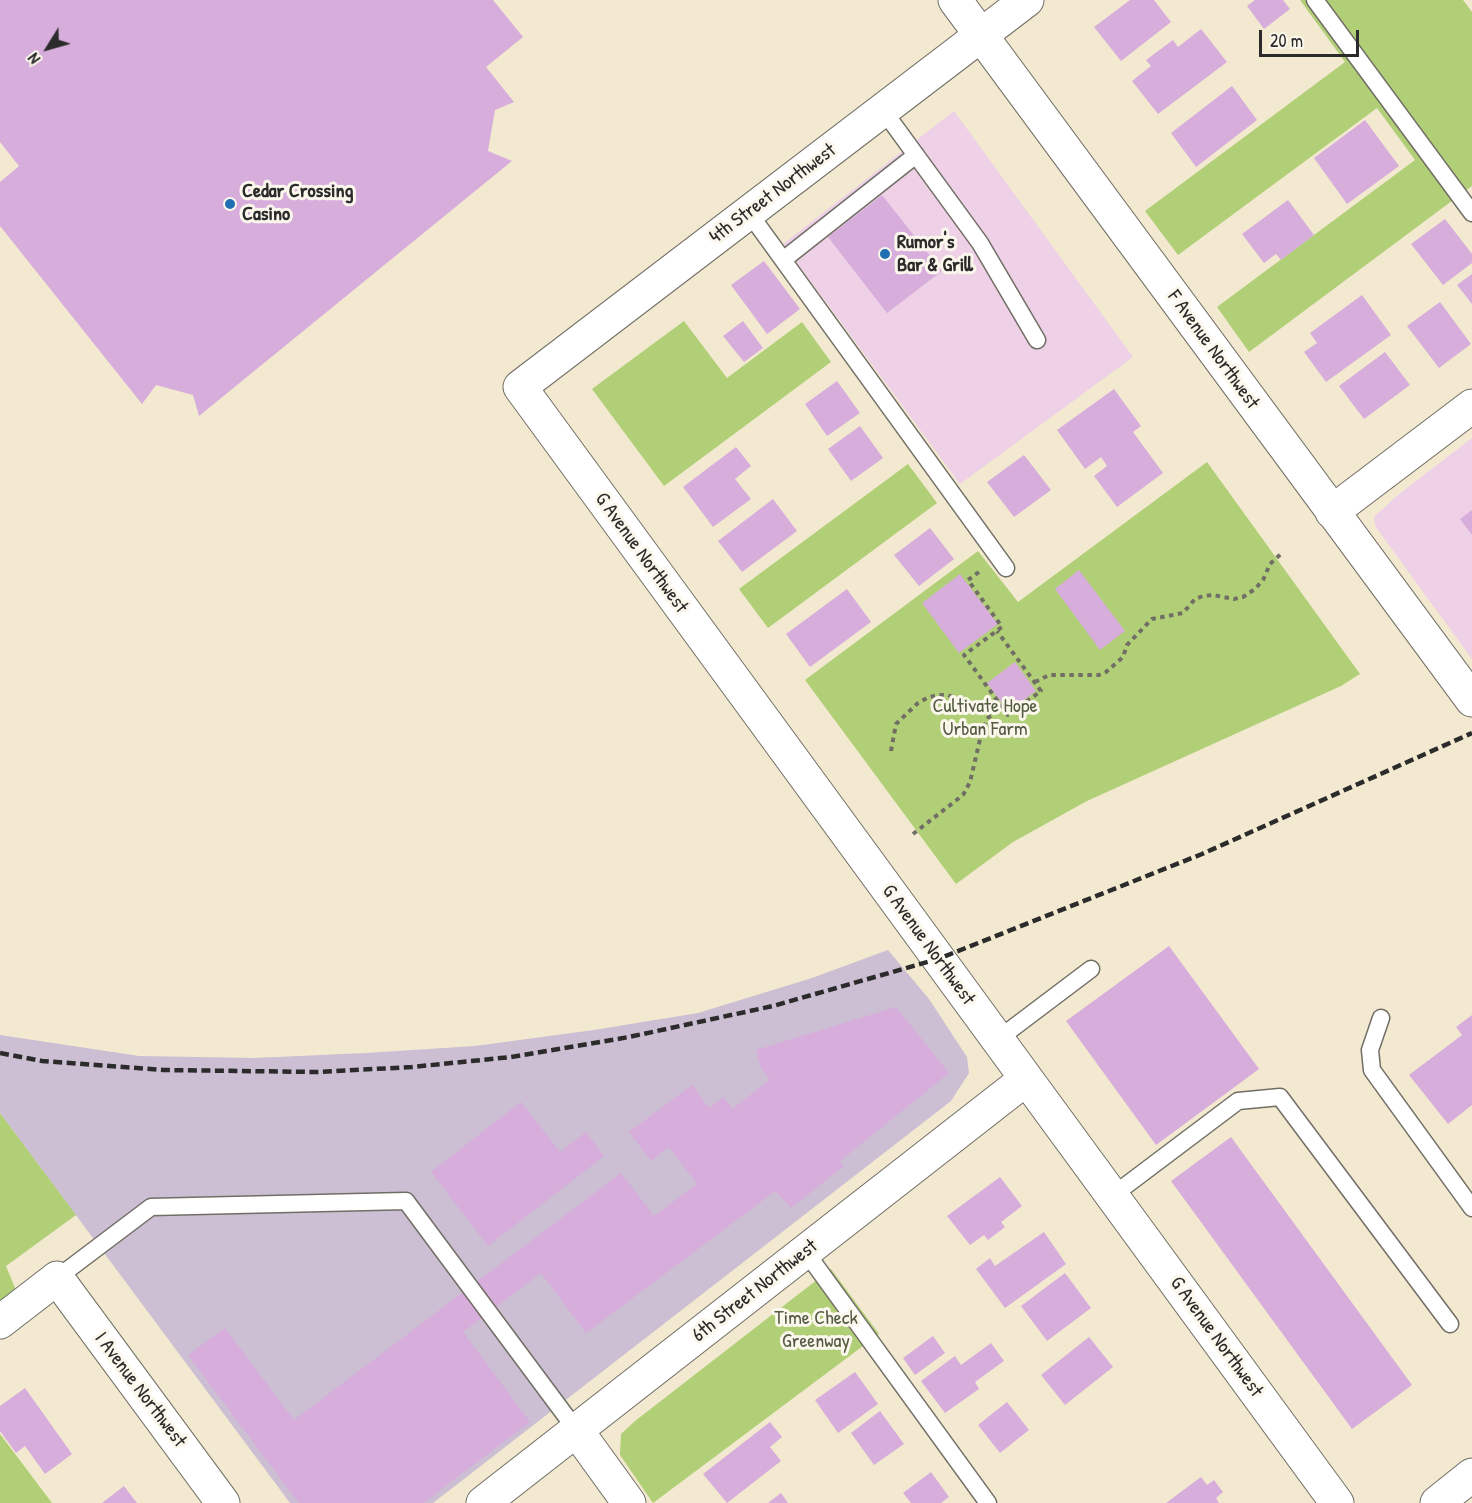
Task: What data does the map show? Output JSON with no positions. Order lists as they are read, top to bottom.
{
  "streets": {
    "street": [
      "4th Street Northwest",
      "F Avenue Northwest",
      "G Avenue Northwest",
      "6th Street Northwest",
      "I Avenue Northwest"
    ]
  },
  "crossings": [
    ["4th Street Northwest", "F Avenue Northwest"],
    ["4th Street Northwest", "G Avenue Northwest"],
    ["G Avenue Northwest", "6th Street Northwest"]
  ],
  "parks": ["Cultivate Hope Urban Farm", "Time Check Greenway"],
  "places": ["Cedar Crossing Casino", "Rumor's Bar & Grill"],
  "scale_bar": "20 m",
  "north": "bottom left"
}
